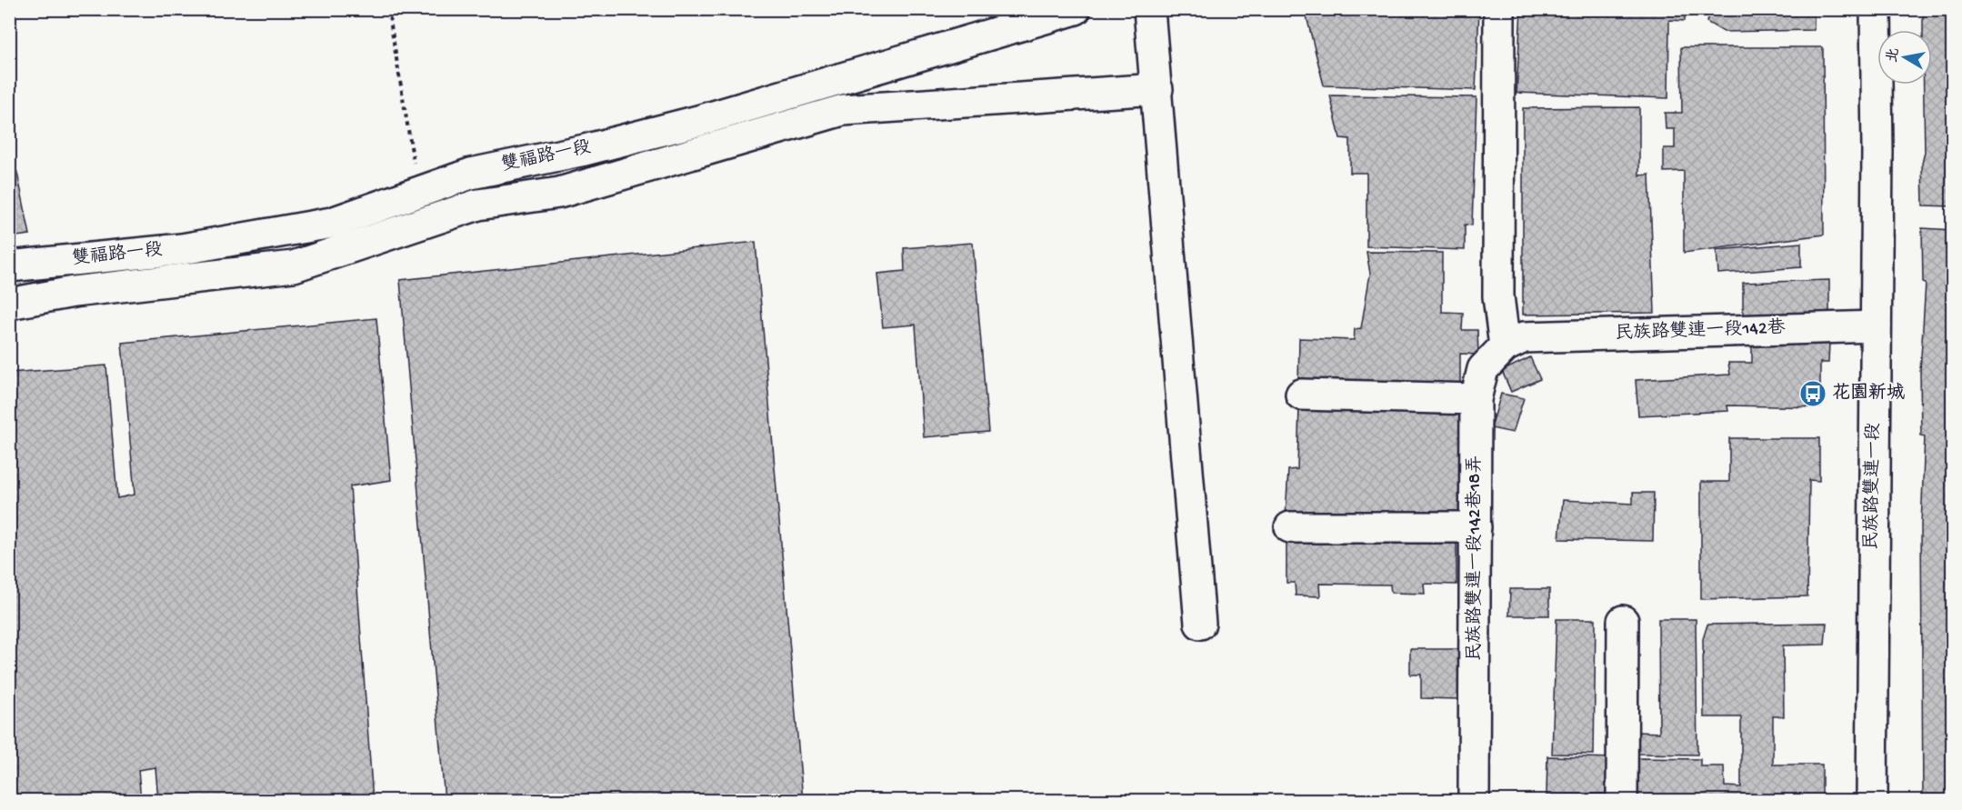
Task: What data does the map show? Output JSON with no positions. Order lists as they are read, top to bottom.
{
  "streets": {
    "street": [
      "雙福路一段",
      "民族路雙連一段142巷",
      "民族路雙連一段",
      "民族路雙連一段142巷18弄"
    ]
  },
  "crossings": [
    ["民族路雙連一段142巷", "民族路雙連一段"],
    ["民族路雙連一段142巷", "民族路雙連一段142巷18弄"]
  ],
  "places": {
    "bus stop": ["花園新城"]
  },
  "north": "left"
}
